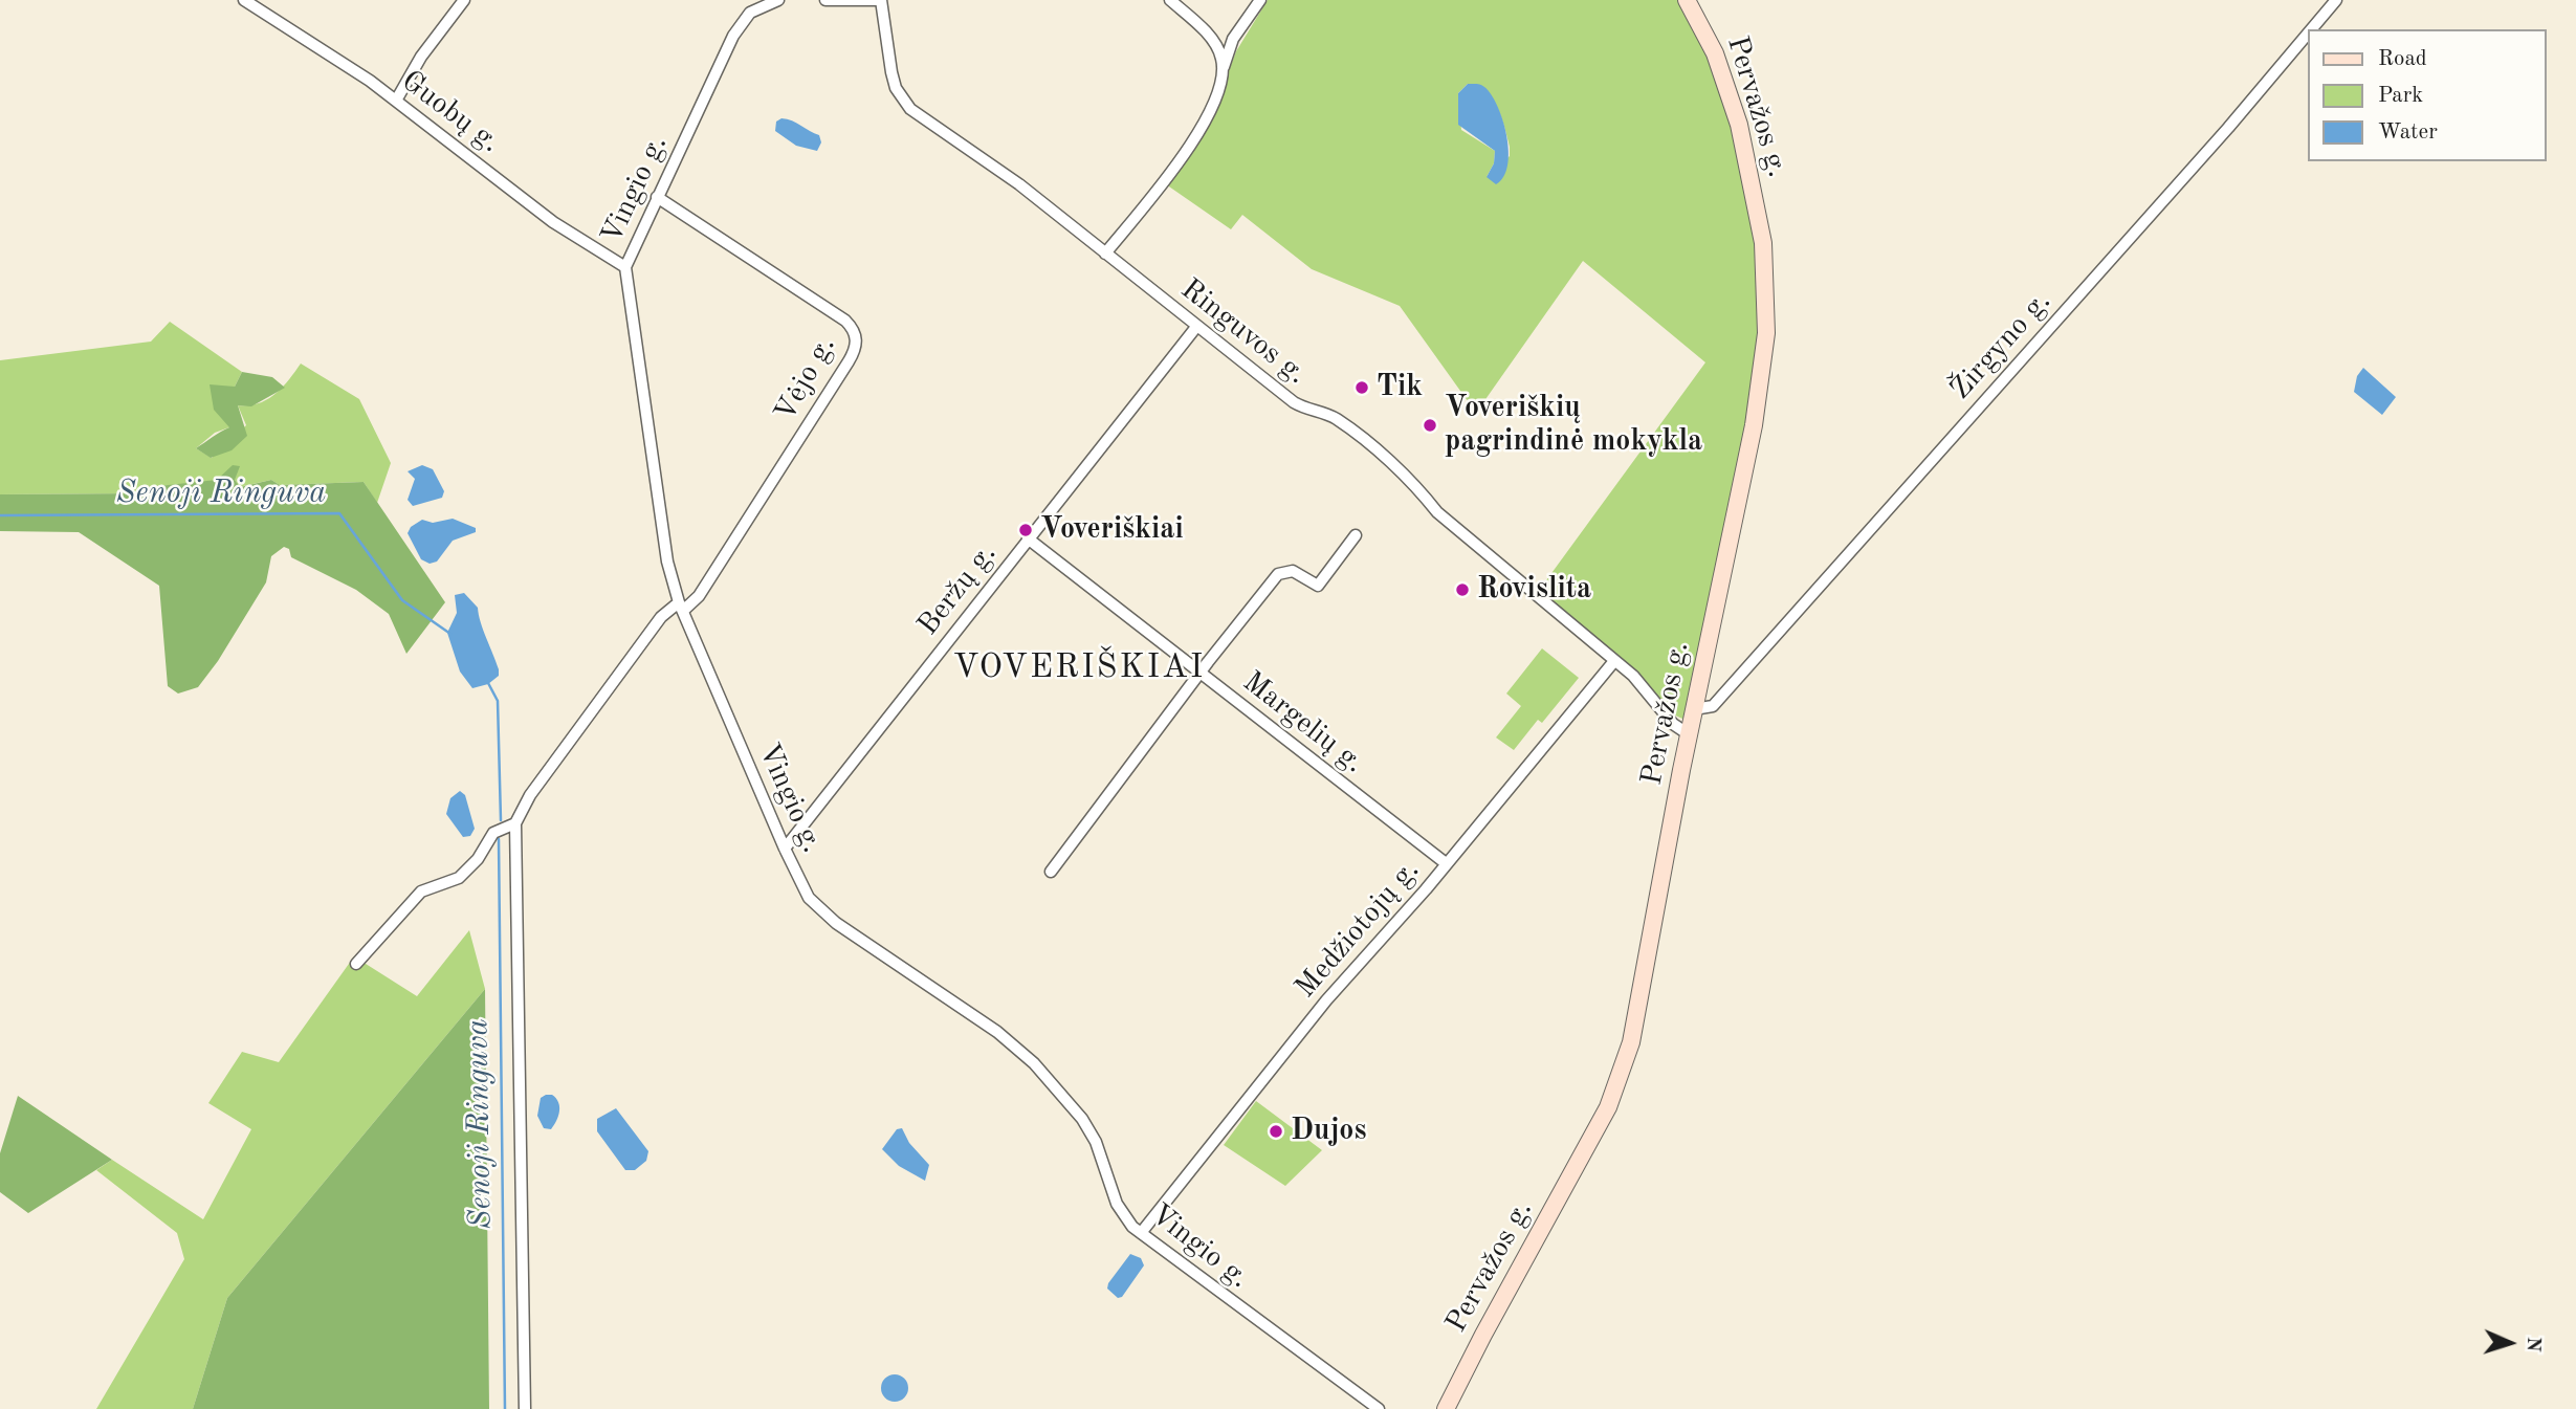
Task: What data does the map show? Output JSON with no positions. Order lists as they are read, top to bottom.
{
  "streets": {
    "main road": ["Pervažos g."],
    "street": [
      "Guobų g.",
      "Vingio g.",
      "Ringuvos g.",
      "Žirgyno g.",
      "Vėjo g.",
      "Beržų g.",
      "Margelių g.",
      "Medžiotojų g."
    ]
  },
  "crossings": [
    ["Pervažos g.", "Ringuvos g."],
    ["Pervažos g.", "Žirgyno g."],
    ["Guobų g.", "Vingio g."],
    ["Vingio g.", "Vėjo g."],
    ["Vingio g.", "Beržų g."],
    ["Vingio g.", "Medžiotojų g."],
    ["Ringuvos g.", "Beržų g."],
    ["Ringuvos g.", "Medžiotojų g."],
    ["Beržų g.", "Margelių g."],
    ["Margelių g.", "Medžiotojų g."]
  ],
  "districts": ["VOVERIŠKIAI"],
  "water": ["Senoji Ringuva"],
  "places": [
    "Tik",
    "Voveriškių pagrindinė mokykla",
    "Voveriškiai",
    "Rovislita",
    "Dujos"
  ],
  "legend": ["Road", "Park", "Water"],
  "north": "right"
}
